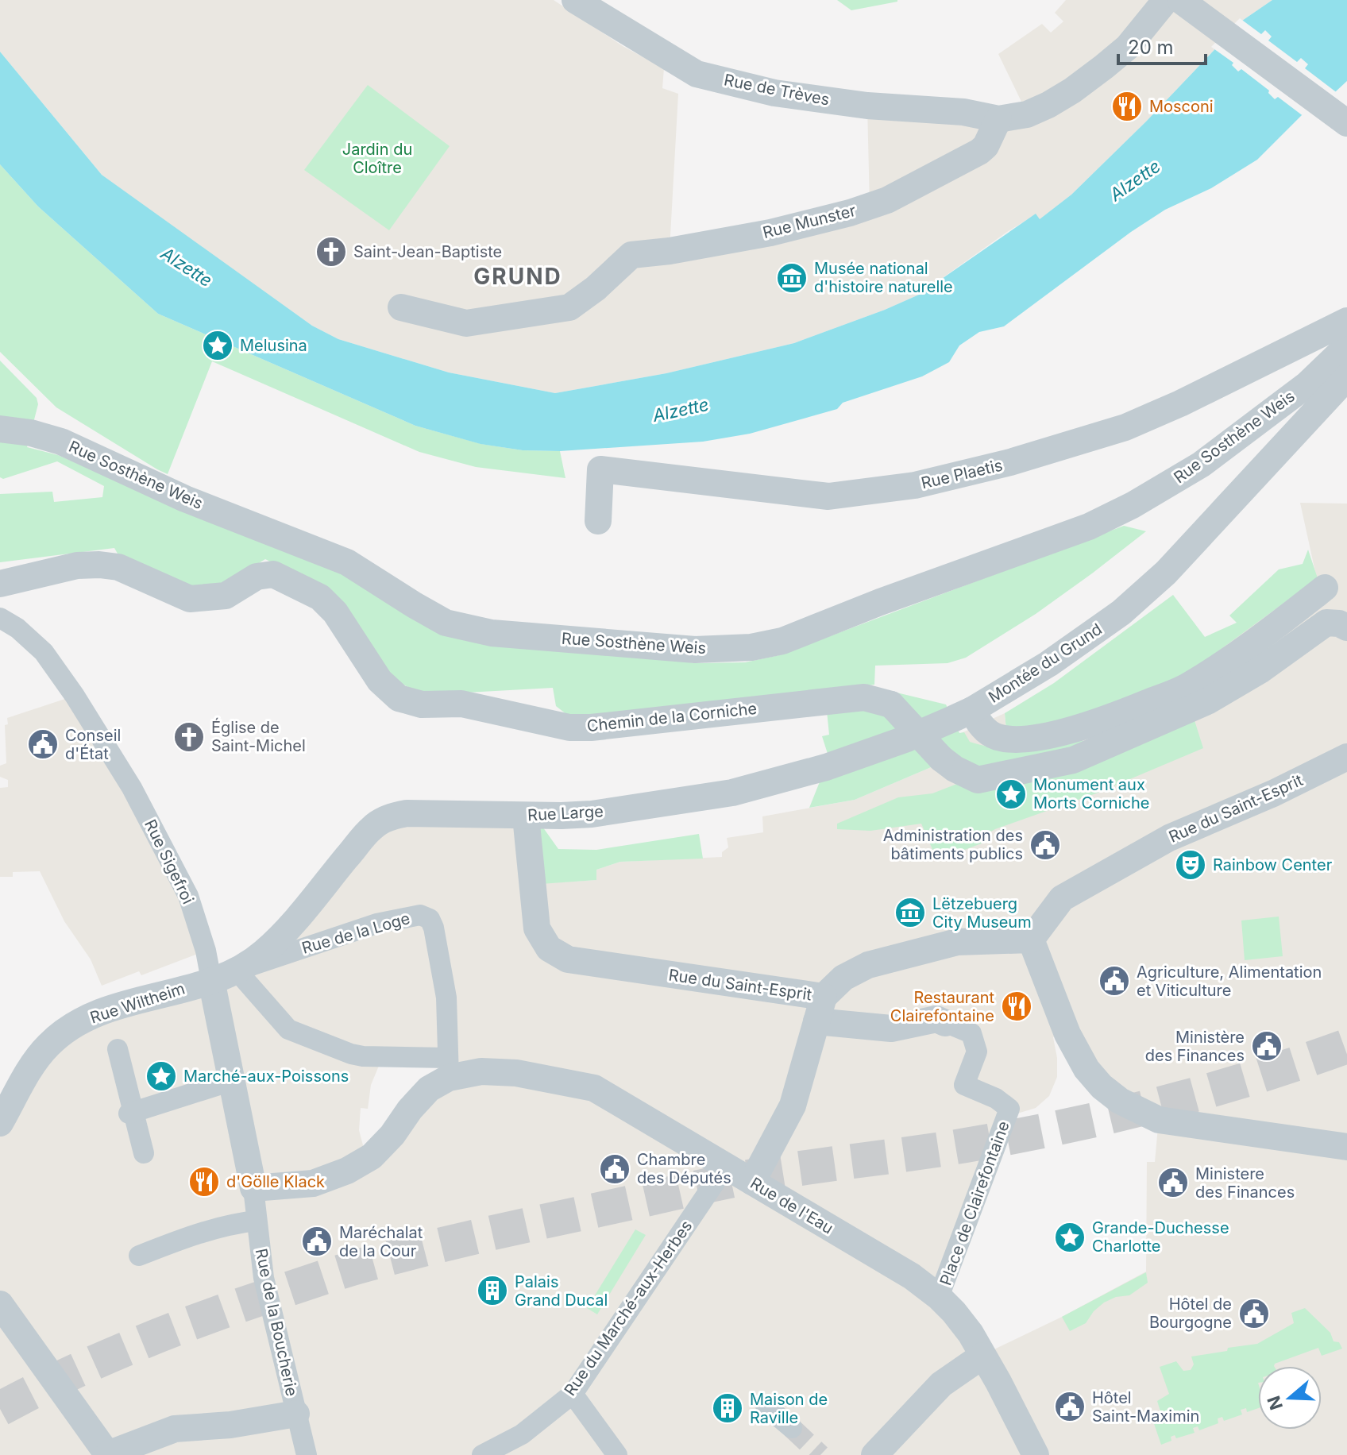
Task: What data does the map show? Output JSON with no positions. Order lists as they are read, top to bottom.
{
  "streets": {
    "street": [
      "Rue de Trèves",
      "Rue Munster",
      "Rue Sosthène Weis",
      "Rue Plaetis",
      "Montée du Grund",
      "Chemin de la Corniche",
      "Rue du Saint-Esprit",
      "Rue Large",
      "Rue Sigefroi",
      "Rue de la Loge",
      "Rue Wiltheim",
      "Place de Clairefontaine",
      "Rue de l'Eau",
      "Rue du Marché-aux-Herbes",
      "Rue de la Boucherie"
    ]
  },
  "crossings": [
    ["Rue de Trèves", "Rue Munster"],
    ["Montée du Grund", "Rue Large"],
    ["Rue du Saint-Esprit", "Rue Large"],
    ["Rue Large", "Rue Sigefroi"],
    ["Rue Large", "Rue de la Loge"],
    ["Rue Large", "Rue Wiltheim"],
    ["Rue Large", "Rue de l'Eau"],
    ["Rue Sigefroi", "Rue Wiltheim"],
    ["Rue Sigefroi", "Rue de la Boucherie"],
    ["Rue de la Loge", "Rue de l'Eau"],
    ["Place de Clairefontaine", "Rue de l'Eau"],
    ["Rue de l'Eau", "Rue du Marché-aux-Herbes"]
  ],
  "districts": ["GRUND"],
  "water": ["Alzette"],
  "parks": ["Jardin du Cloître"],
  "places": {
    "restaurant": ["Mosconi", "Restaurant Clairefontaine", "d'Gölle Klack"],
    "church": ["Saint-Jean-Baptiste", "Église de Saint-Michel"],
    "museum": ["Musée national d'histoire naturelle", "Lëtzebuerg City Museum"],
    "place": [
      "Melusina",
      "Monument aux Morts Corniche",
      "Marché-aux-Poissons",
      "Grande-Duchesse Charlotte"
    ],
    "public building": [
      "Conseil d'État",
      "Administration des bâtiments publics",
      "Agriculture, Alimentation et Viticulture",
      "Ministère des Finances",
      "Chambre des Députés",
      "Ministere des Finances",
      "Maréchalat de la Cour",
      "Hôtel de Bourgogne",
      "Hôtel Saint-Maximin"
    ],
    "theatre": ["Rainbow Center"],
    "building": ["Palais Grand Ducal", "Maison de Raville"]
  },
  "scale_bar": "20 m",
  "north": "left"
}
